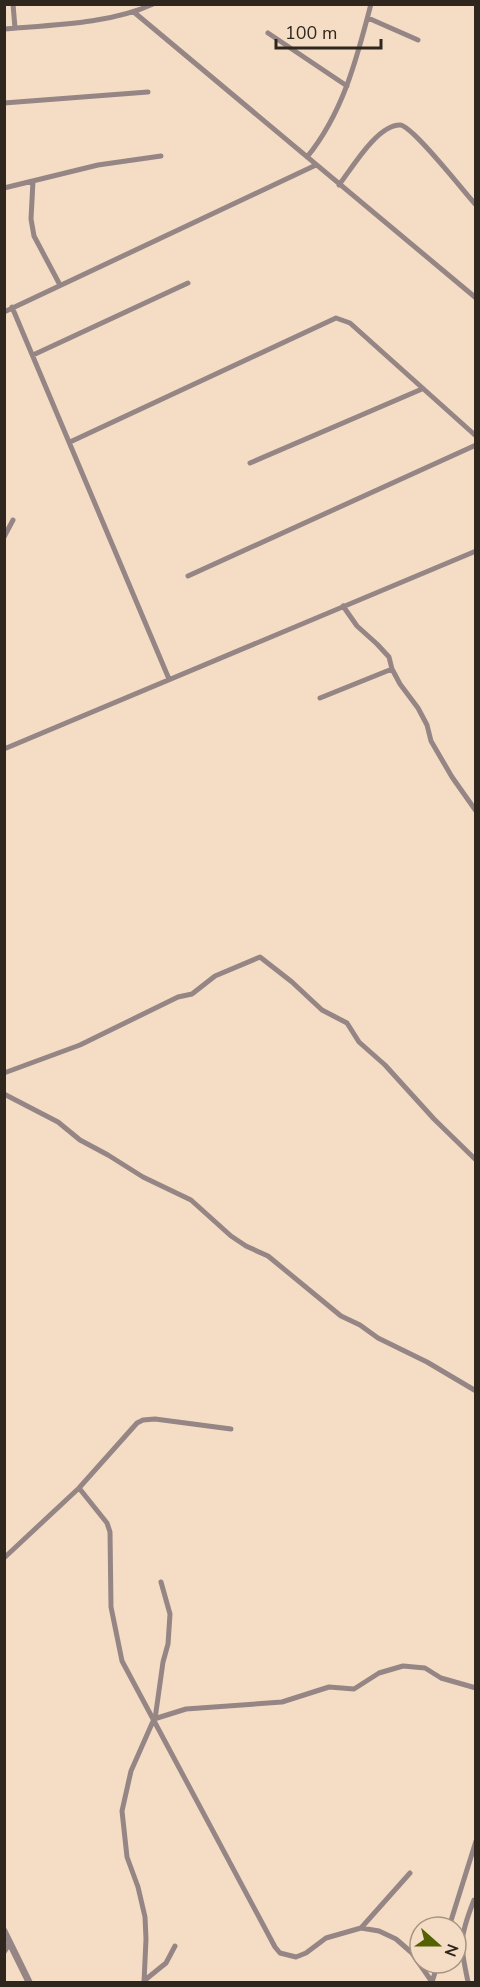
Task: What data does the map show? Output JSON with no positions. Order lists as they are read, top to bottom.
{
  "scale_bar": "100 m",
  "north": "right"
}
